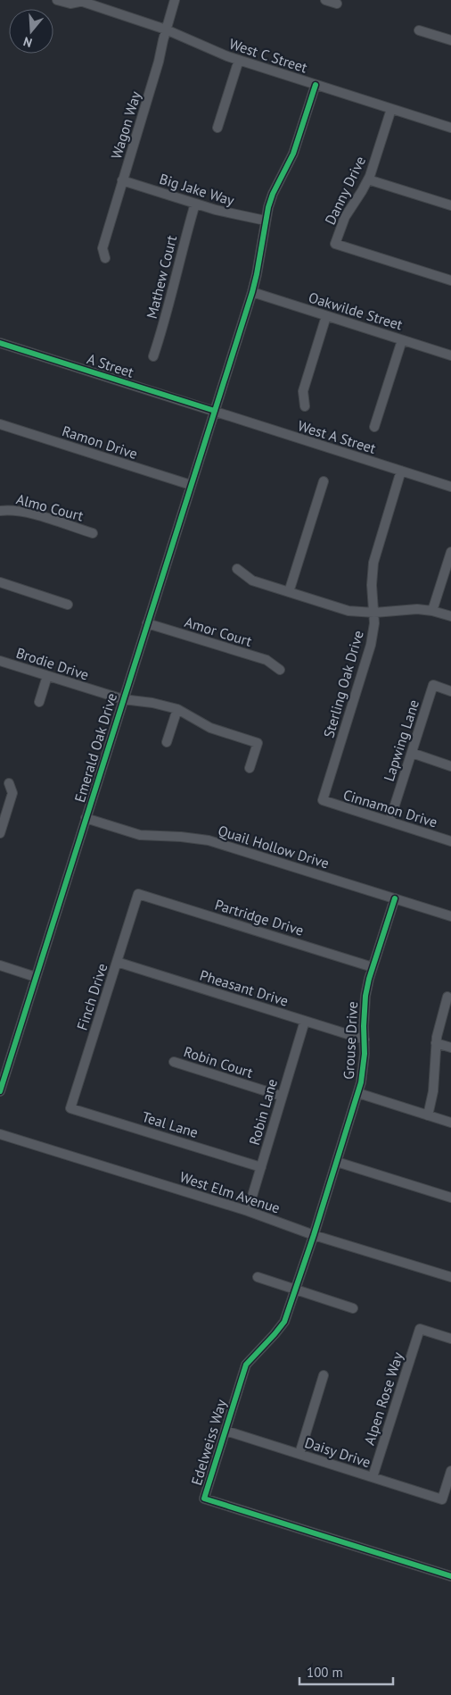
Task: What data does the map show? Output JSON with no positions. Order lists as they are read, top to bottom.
{
  "streets": {
    "street": [
      "West C Street",
      "Wagon Way",
      "Big Jake Way",
      "Danny Drive",
      "Mathew Court",
      "Oakwilde Street",
      "A Street",
      "West A Street",
      "Ramon Drive",
      "Almo Court",
      "Amor Court",
      "Brodie Drive",
      "Sterling Oak Drive",
      "Lapwing Lane",
      "Emerald Oak Drive",
      "Cinnamon Drive",
      "Quail Hollow Drive",
      "Partridge Drive",
      "Pheasant Drive",
      "Finch Drive",
      "Grouse Drive",
      "Robin Court",
      "Robin Lane",
      "Teal Lane",
      "West Elm Avenue",
      "Alpen Rose Way",
      "Edelweiss Way",
      "Daisy Drive"
    ]
  },
  "crossings": [
    ["West C Street", "Wagon Way"],
    ["West C Street", "Danny Drive"],
    ["West C Street", "Emerald Oak Drive"],
    ["Wagon Way", "Big Jake Way"],
    ["Big Jake Way", "Mathew Court"],
    ["Big Jake Way", "Emerald Oak Drive"],
    ["Oakwilde Street", "Emerald Oak Drive"],
    ["A Street", "West A Street"],
    ["A Street", "Emerald Oak Drive"],
    ["West A Street", "Sterling Oak Drive"],
    ["West A Street", "Emerald Oak Drive"],
    ["Ramon Drive", "Emerald Oak Drive"],
    ["Amor Court", "Emerald Oak Drive"],
    ["Brodie Drive", "Emerald Oak Drive"],
    ["Sterling Oak Drive", "Cinnamon Drive"],
    ["Lapwing Lane", "Cinnamon Drive"],
    ["Emerald Oak Drive", "Quail Hollow Drive"],
    ["Quail Hollow Drive", "Grouse Drive"],
    ["Partridge Drive", "Finch Drive"],
    ["Partridge Drive", "Grouse Drive"],
    ["Pheasant Drive", "Finch Drive"],
    ["Pheasant Drive", "Grouse Drive"],
    ["Pheasant Drive", "Robin Lane"],
    ["Finch Drive", "Teal Lane"],
    ["Grouse Drive", "West Elm Avenue"],
    ["Grouse Drive", "Edelweiss Way"],
    ["Robin Court", "Robin Lane"],
    ["Robin Lane", "Teal Lane"],
    ["Robin Lane", "West Elm Avenue"],
    ["West Elm Avenue", "Edelweiss Way"],
    ["Alpen Rose Way", "Daisy Drive"],
    ["Edelweiss Way", "Daisy Drive"]
  ],
  "scale_bar": "100 m",
  "north": "bottom"
}
